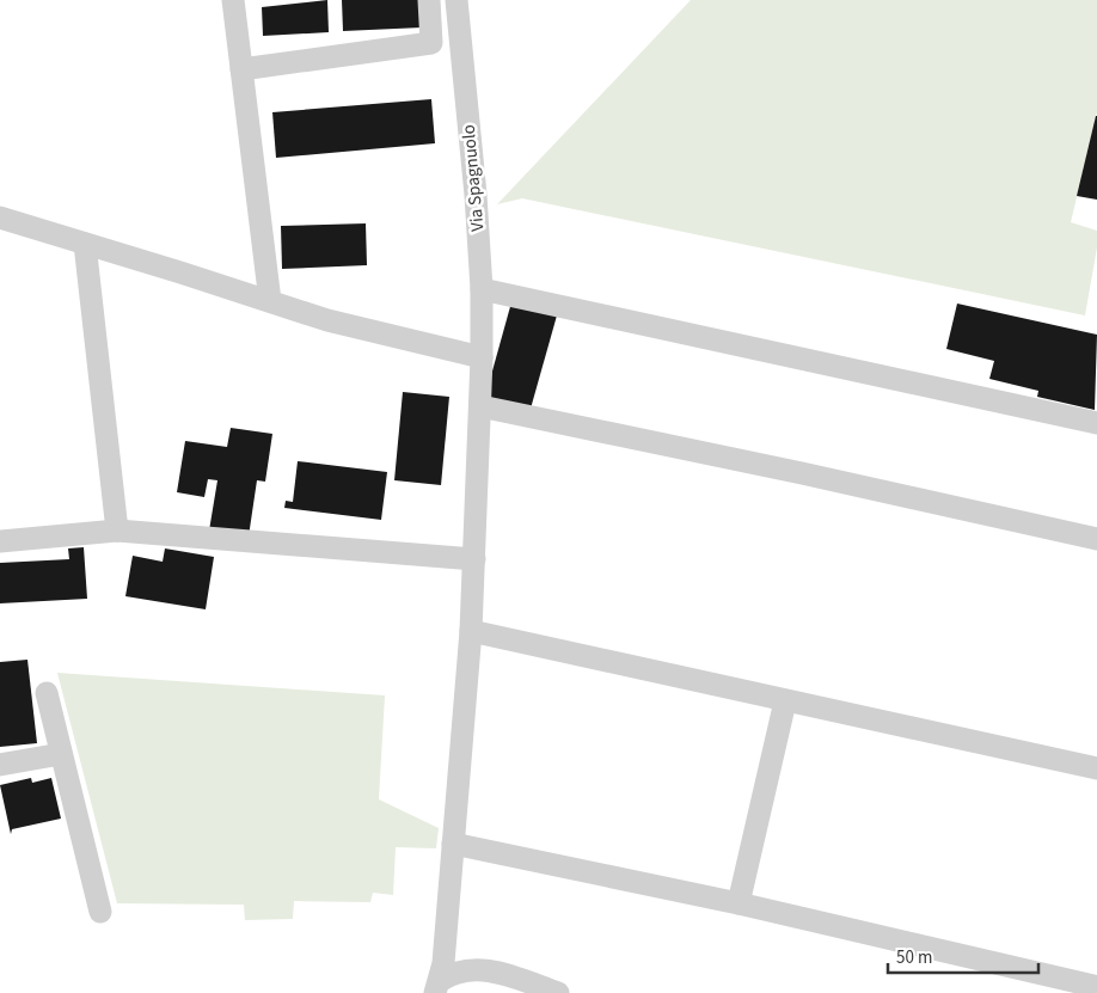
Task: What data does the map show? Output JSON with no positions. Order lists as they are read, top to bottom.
{
  "streets": {
    "street": ["Via Spagnuolo"]
  },
  "scale_bar": "50 m"
}
